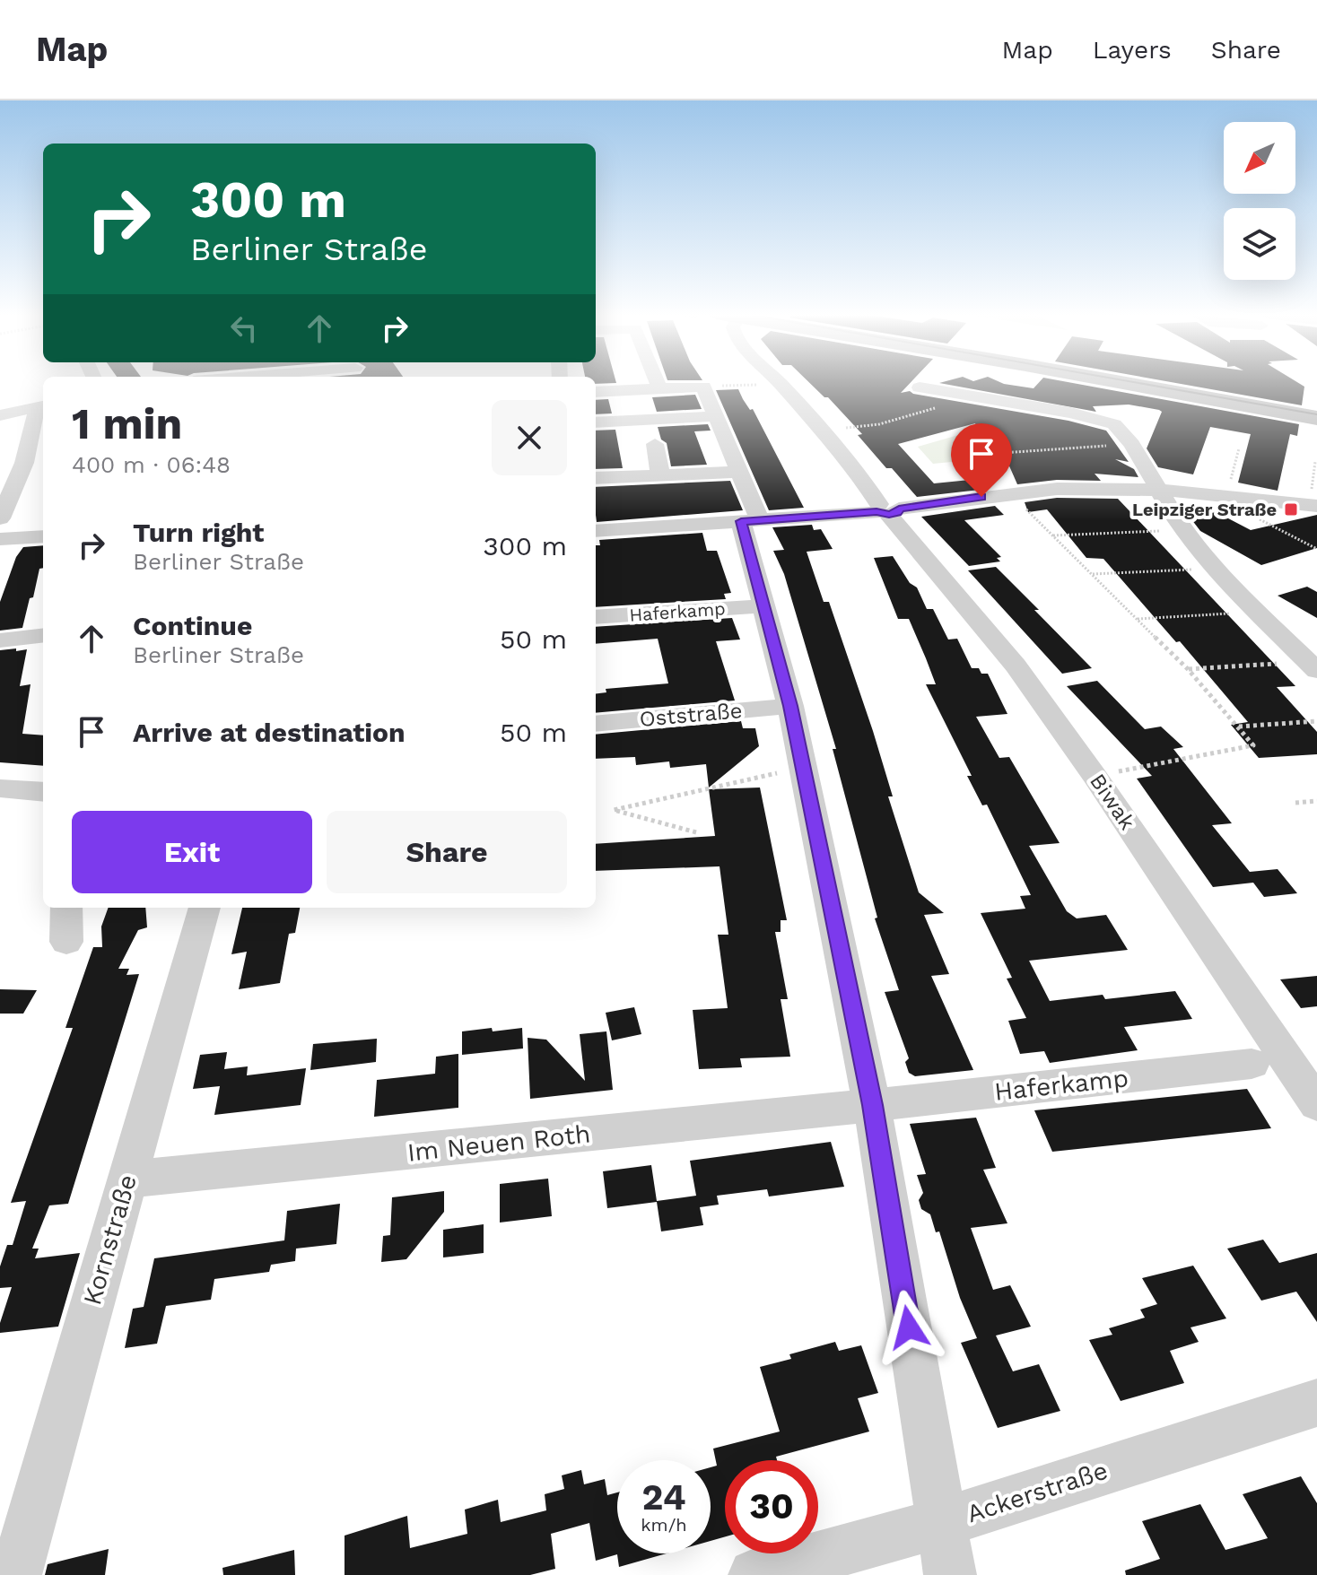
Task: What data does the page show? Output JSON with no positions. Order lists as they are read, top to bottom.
{
  "streets": {
    "street": [
      "Haferkamp",
      "Oststraße",
      "Biwak",
      "Im Neuen Roth",
      "Kornstraße",
      "Ackerstraße"
    ]
  },
  "crossings": [
    ["Haferkamp", "Im Neuen Roth"],
    ["Im Neuen Roth", "Kornstraße"]
  ],
  "places": {
    "transit": ["Leipziger Straße"]
  },
  "north": "bottom left",
  "page": {
    "header": "Map",
    "nav": ["Map", "Layers", "Share"],
    "turn": ["300 m", "Berliner Straße"],
    "heading": ["1 min", "400 m · 06:48"],
    "list": [
      {
        "name": "Turn right",
        "note": "Berliner Straße",
        "value": "300 m"
      },
      {
        "name": "Continue",
        "note": "Berliner Straße",
        "value": "50 m"
      },
      {
        "name": "Arrive at destination",
        "value": "50 m"
      }
    ],
    "buttons": ["Exit", "Share"],
    "speed": "24 km/h",
    "limit": "30"
  }
}
